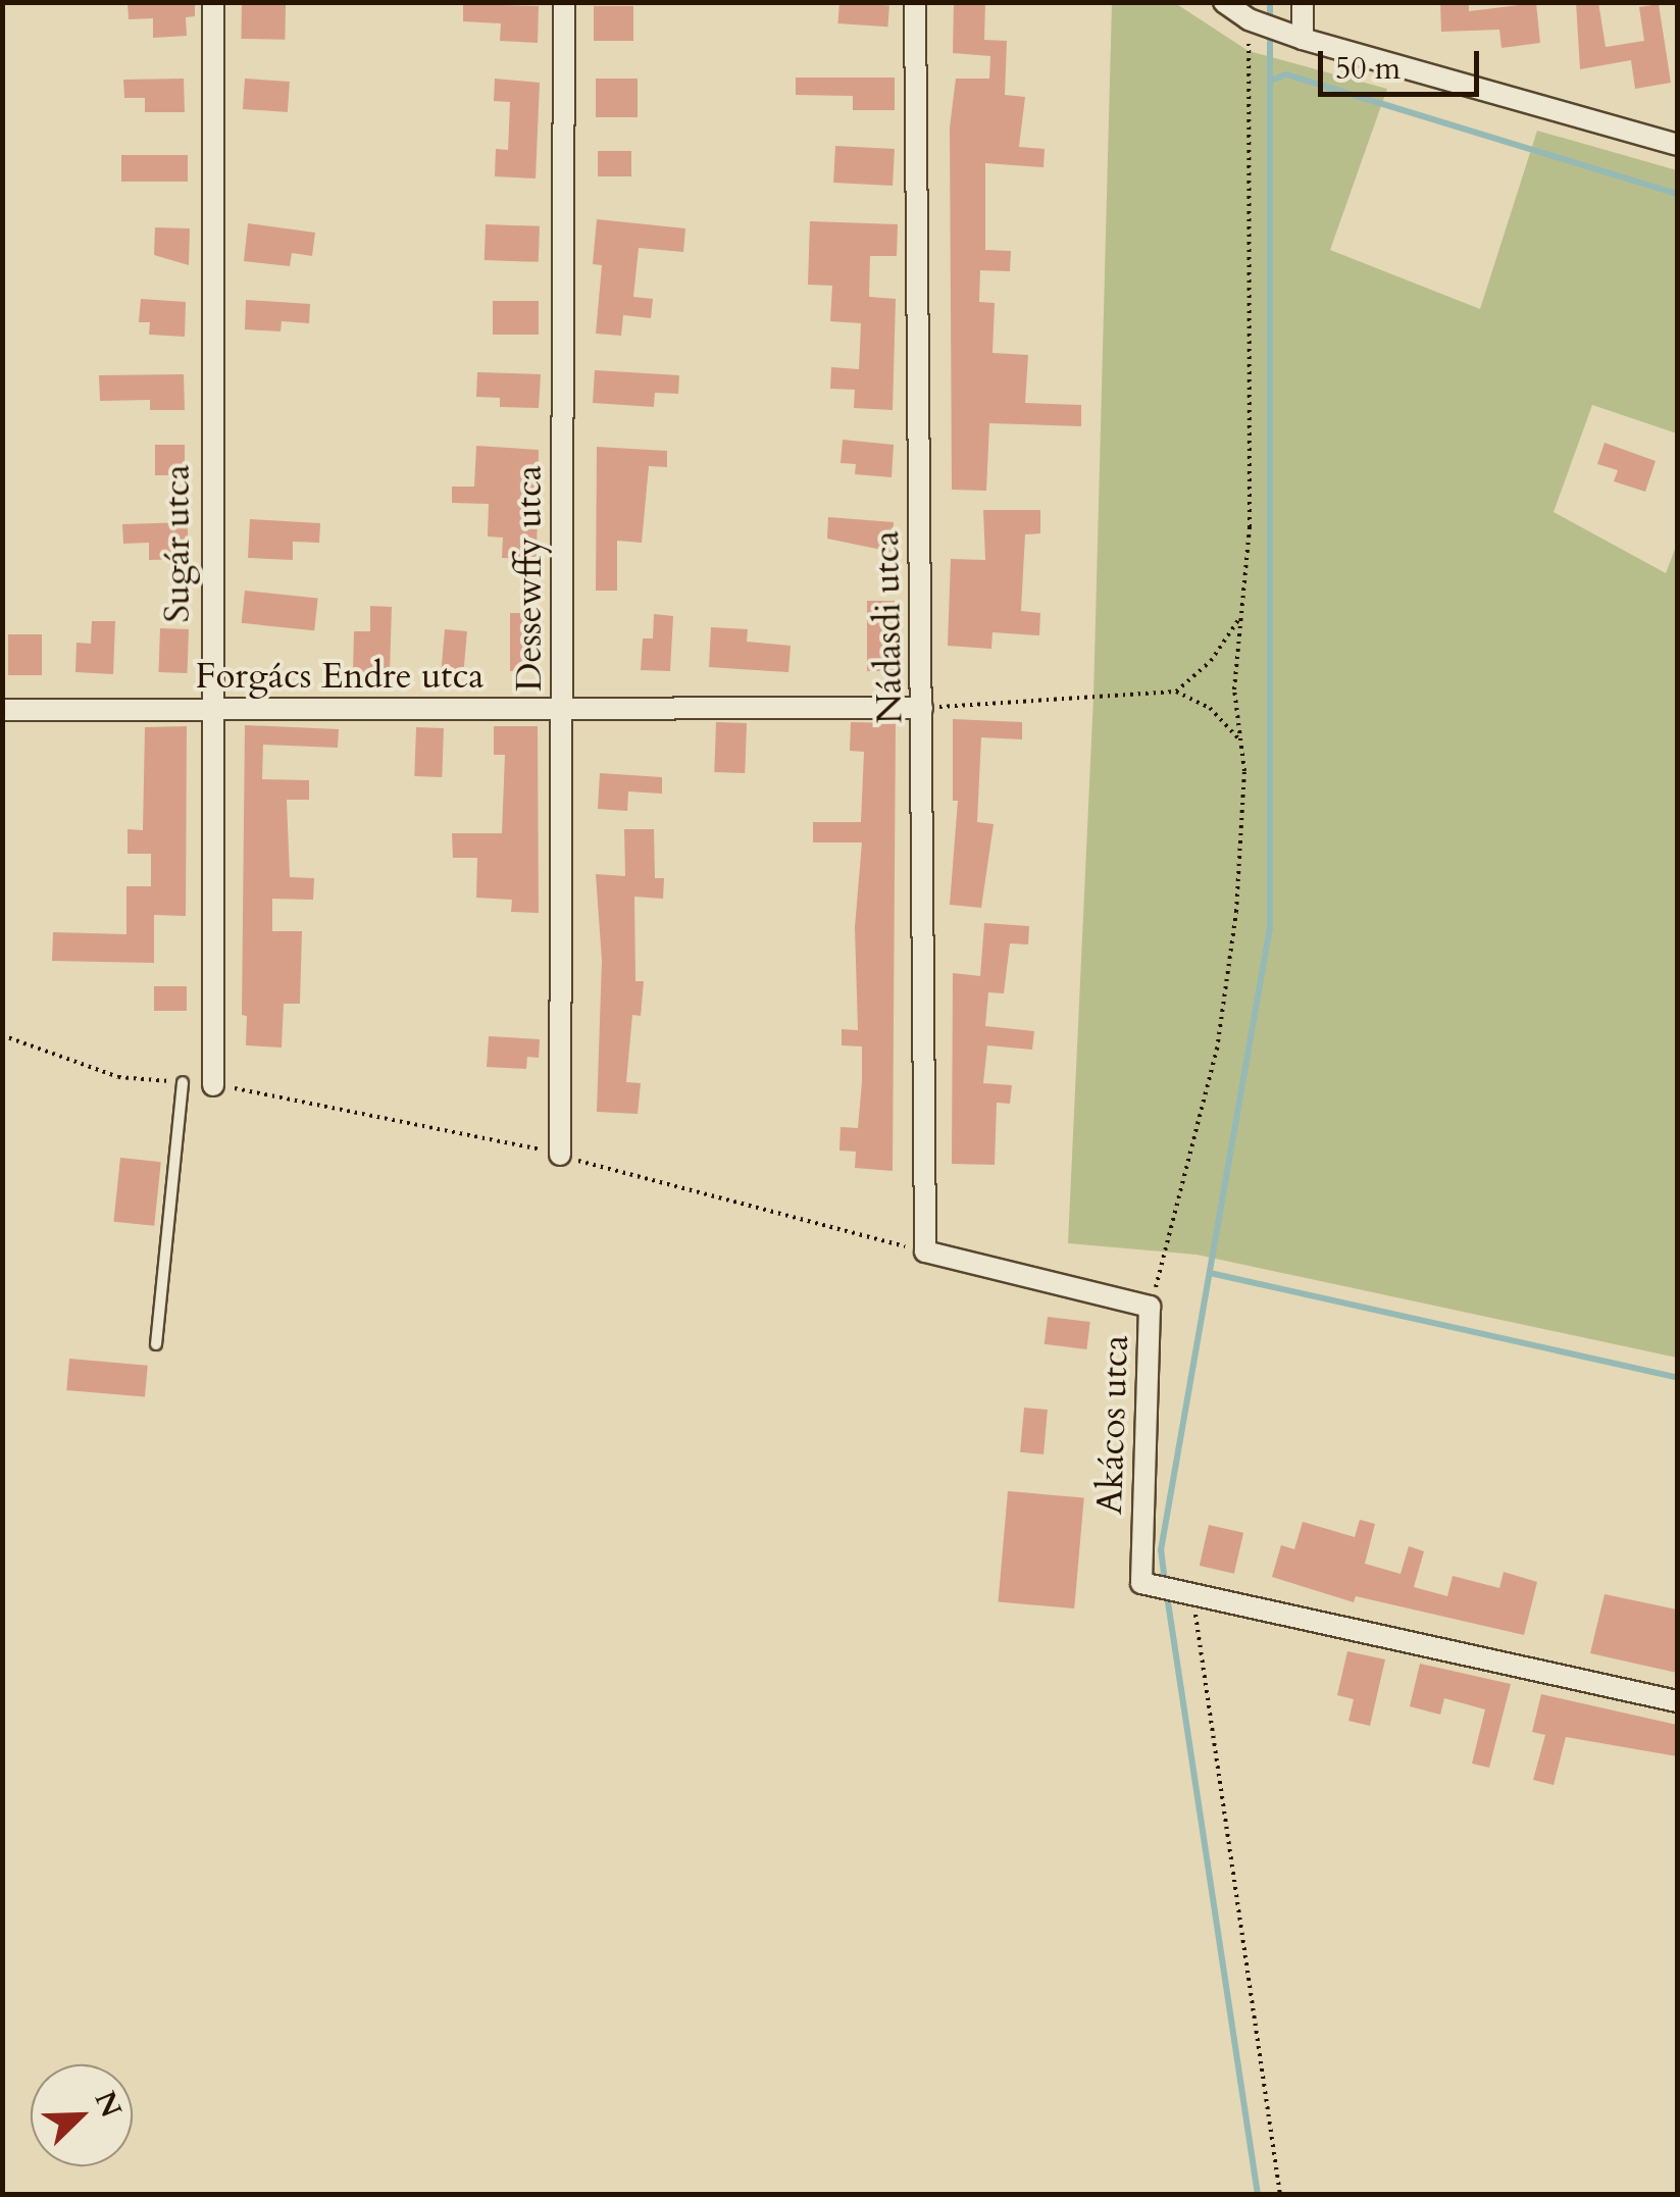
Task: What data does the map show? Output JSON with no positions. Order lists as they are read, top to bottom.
{
  "streets": {
    "street": [
      "Sugár utca",
      "Dessewffy utca",
      "Nádasdi utca",
      "Forgács Endre utca",
      "Akácos utca"
    ]
  },
  "crossings": [
    ["Sugár utca", "Forgács Endre utca"],
    ["Dessewffy utca", "Forgács Endre utca"],
    ["Nádasdi utca", "Forgács Endre utca"],
    ["Nádasdi utca", "Akácos utca"]
  ],
  "scale_bar": "50 m",
  "north": "top right"
}
